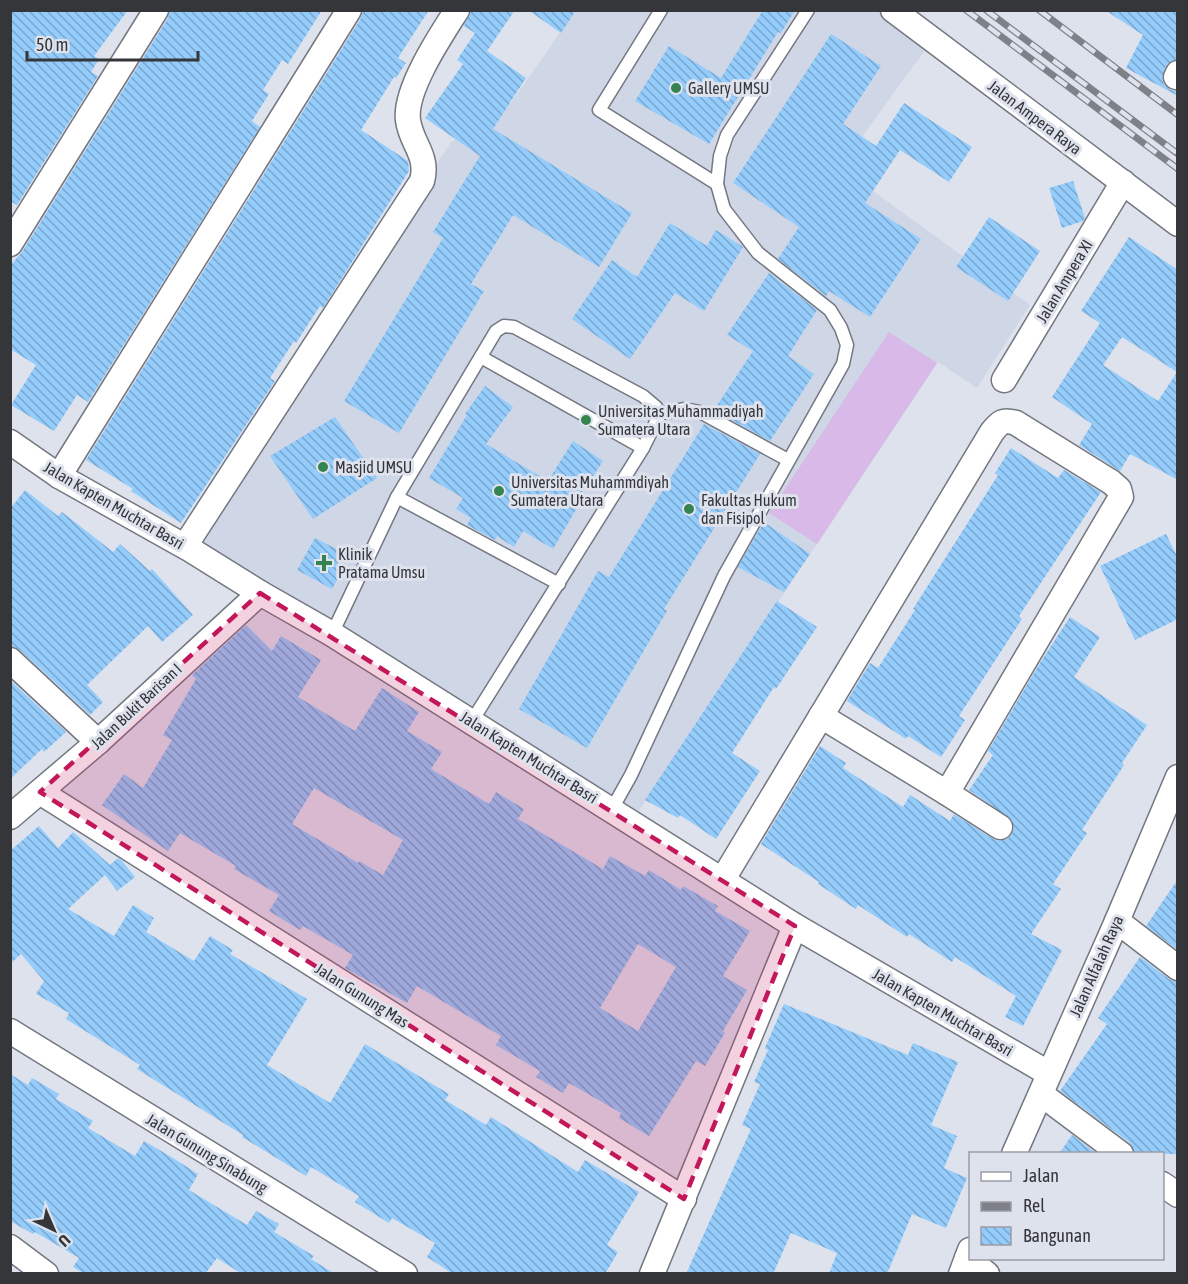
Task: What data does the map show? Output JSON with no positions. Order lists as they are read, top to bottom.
{
  "streets": {
    "street": [
      "Jalan Ampera Raya",
      "Jalan Ampera XI",
      "Jalan Kapten Muchtar Basri",
      "Jalan Bukit Barisan I",
      "Jalan Alfalah Raya",
      "Jalan Gunung Mas",
      "Jalan Gunung Sinabung"
    ]
  },
  "crossings": [
    ["Jalan Ampera Raya", "Jalan Ampera XI"],
    ["Jalan Kapten Muchtar Basri", "Jalan Bukit Barisan I"],
    ["Jalan Kapten Muchtar Basri", "Jalan Alfalah Raya"],
    ["Jalan Bukit Barisan I", "Jalan Gunung Mas"]
  ],
  "places": {
    "other": [
      "Gallery UMSU",
      "Universitas Muhammadiyah Sumatera Utara",
      "Masjid UMSU",
      "Universitas Muhammdiyah Sumatera Utara",
      "Fakultas Hukum dan Fisipol"
    ],
    "health": ["Klinik Pratama Umsu"]
  },
  "legend": ["Jalan", "Rel", "Bangunan"],
  "scale_bar": "50 m",
  "north": "bottom right"
}
